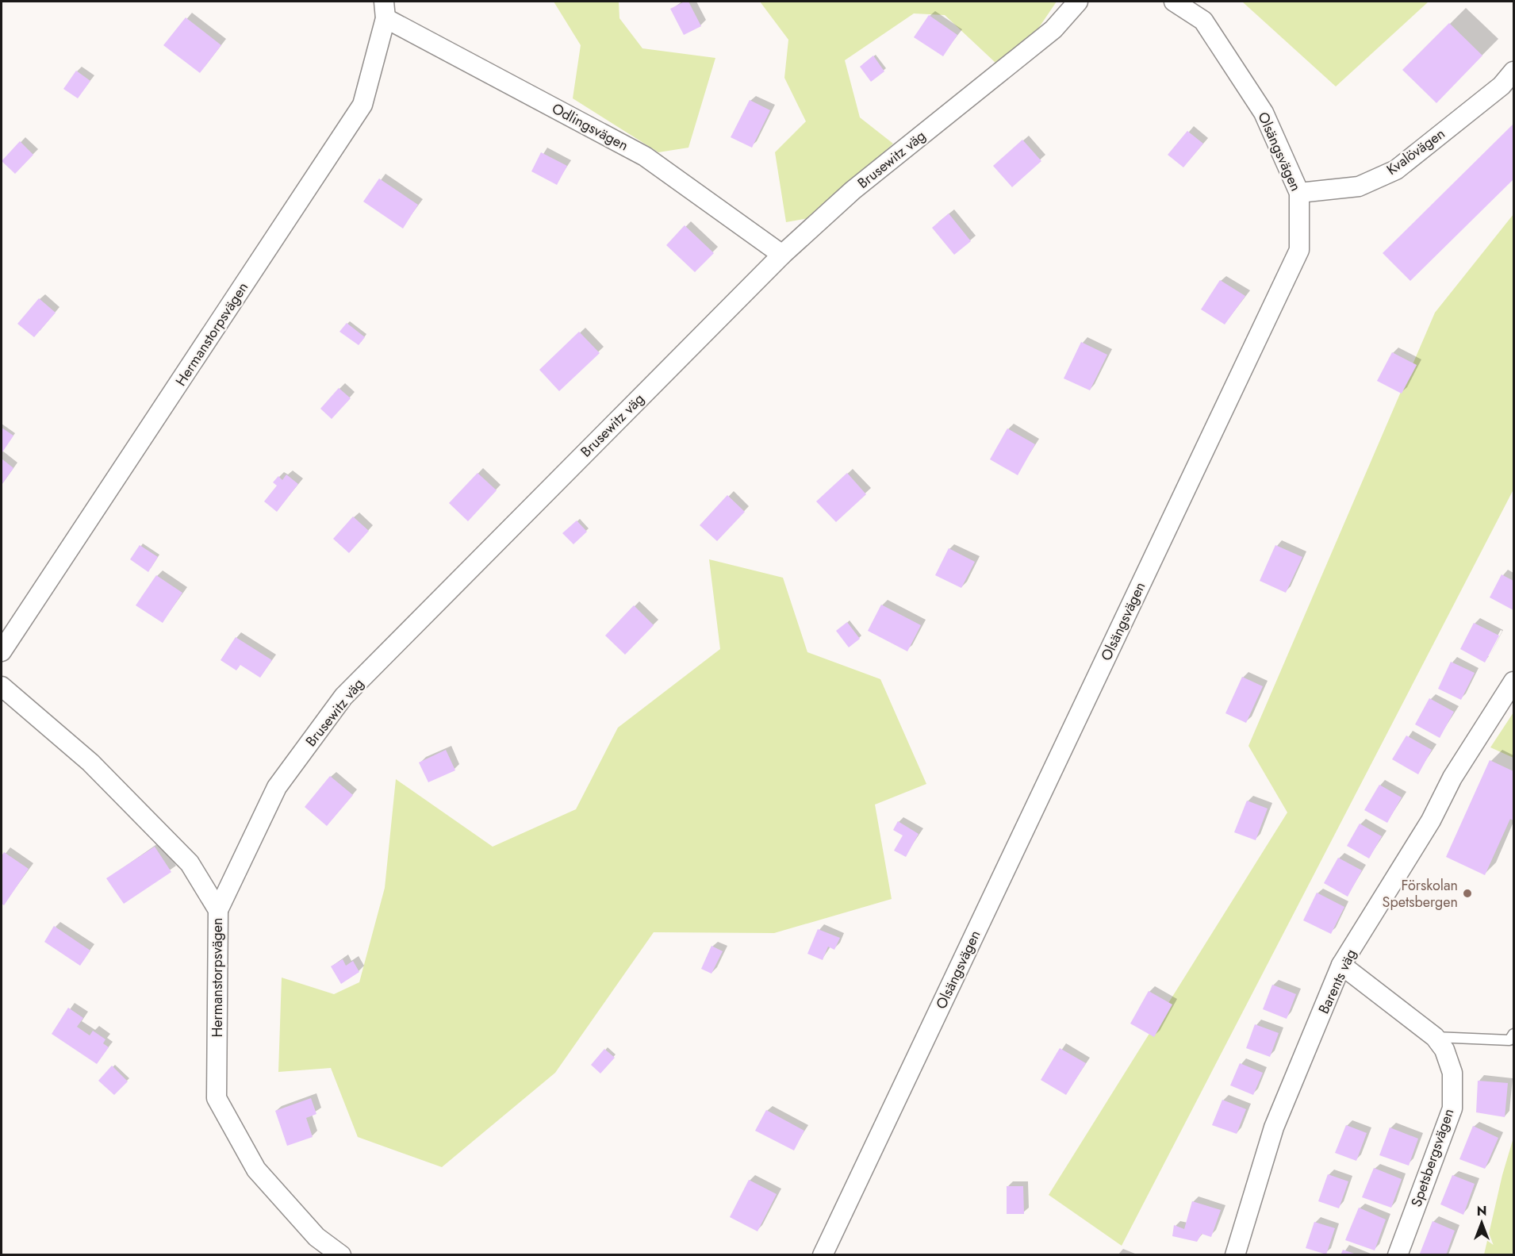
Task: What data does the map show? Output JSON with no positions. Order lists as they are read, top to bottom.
{
  "streets": {
    "street": [
      "Odlingsvägen",
      "Olsängsvägen",
      "Kvalövägen",
      "Brusewitz väg",
      "Hermanstorpsvägen",
      "Barents väg",
      "Spetsbergsvägen"
    ]
  },
  "crossings": [
    ["Odlingsvägen", "Brusewitz väg"],
    ["Odlingsvägen", "Hermanstorpsvägen"],
    ["Olsängsvägen", "Kvalövägen"],
    ["Brusewitz väg", "Hermanstorpsvägen"],
    ["Barents väg", "Spetsbergsvägen"]
  ],
  "places": ["Förskolan Spetsbergen"],
  "north": "top"
}
